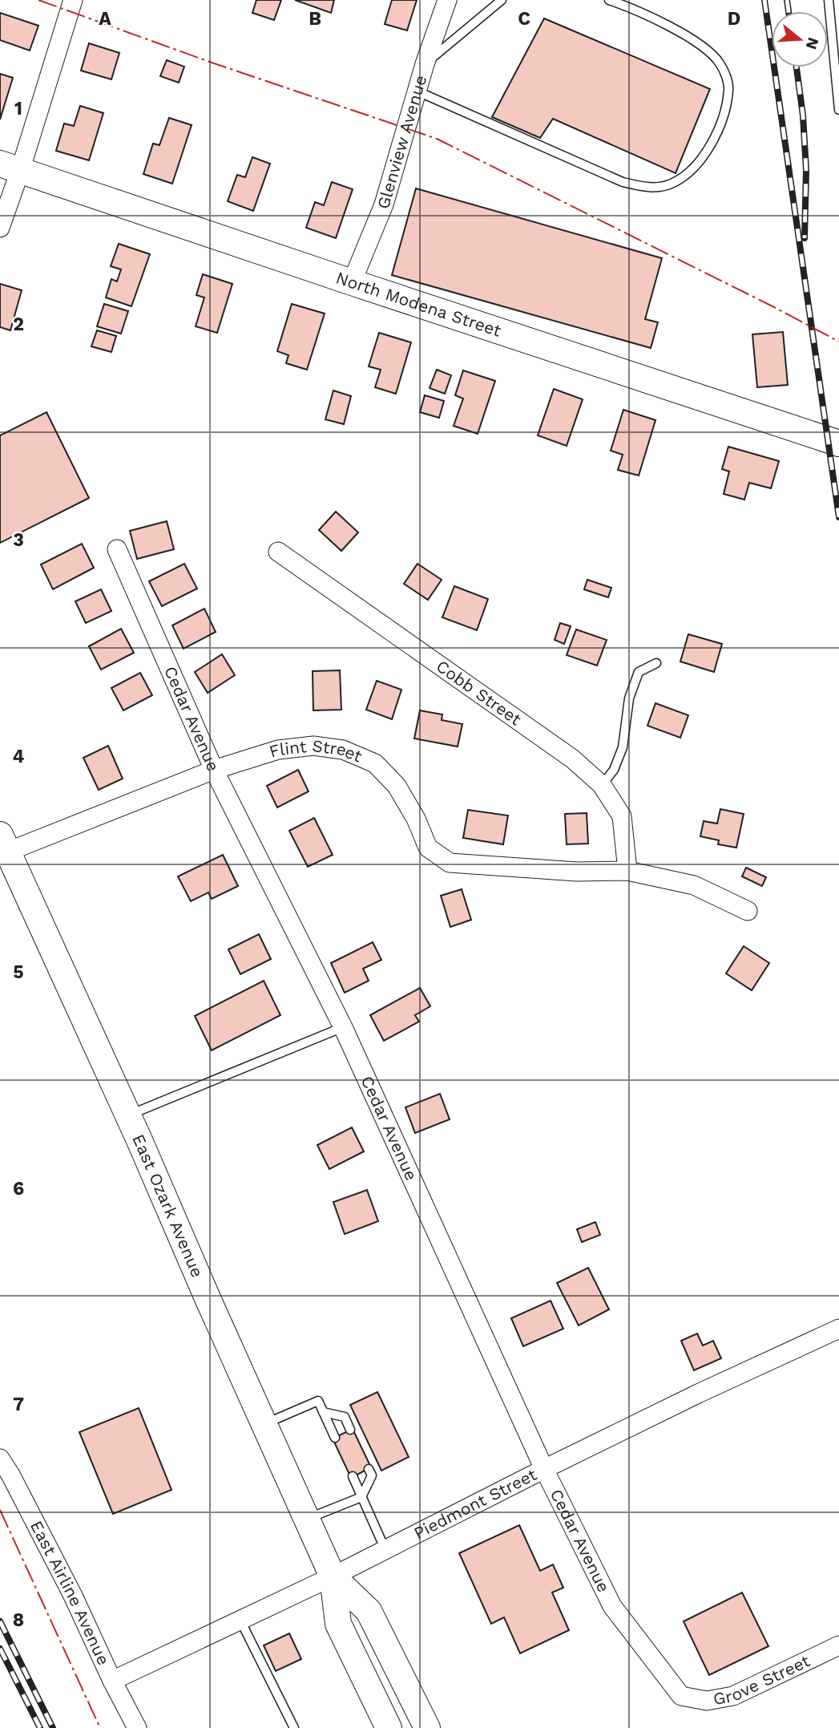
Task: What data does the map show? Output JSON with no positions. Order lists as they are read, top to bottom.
{
  "streets": {
    "main road": ["North Modena Street", "East Ozark Avenue"],
    "street": [
      "Glenview Avenue",
      "Cobb Street",
      "Cedar Avenue",
      "Flint Street",
      "Piedmont Street",
      "East Airline Avenue",
      "Grove Street"
    ]
  },
  "crossings": [
    ["Glenview Avenue", "North Modena Street"],
    ["Cobb Street", "Flint Street"],
    ["Cedar Avenue", "Flint Street"],
    ["Cedar Avenue", "Piedmont Street"],
    ["Cedar Avenue", "Grove Street"],
    ["Flint Street", "East Ozark Avenue"],
    ["East Ozark Avenue", "Piedmont Street"],
    ["Piedmont Street", "East Airline Avenue"]
  ],
  "north": "right",
  "grid": {
    "columns": [
      "A",
      "B",
      "C",
      "D"
    ],
    "rows": [
      "1",
      "2",
      "3",
      "4",
      "5",
      "6",
      "7",
      "8"
    ]
  }
}
